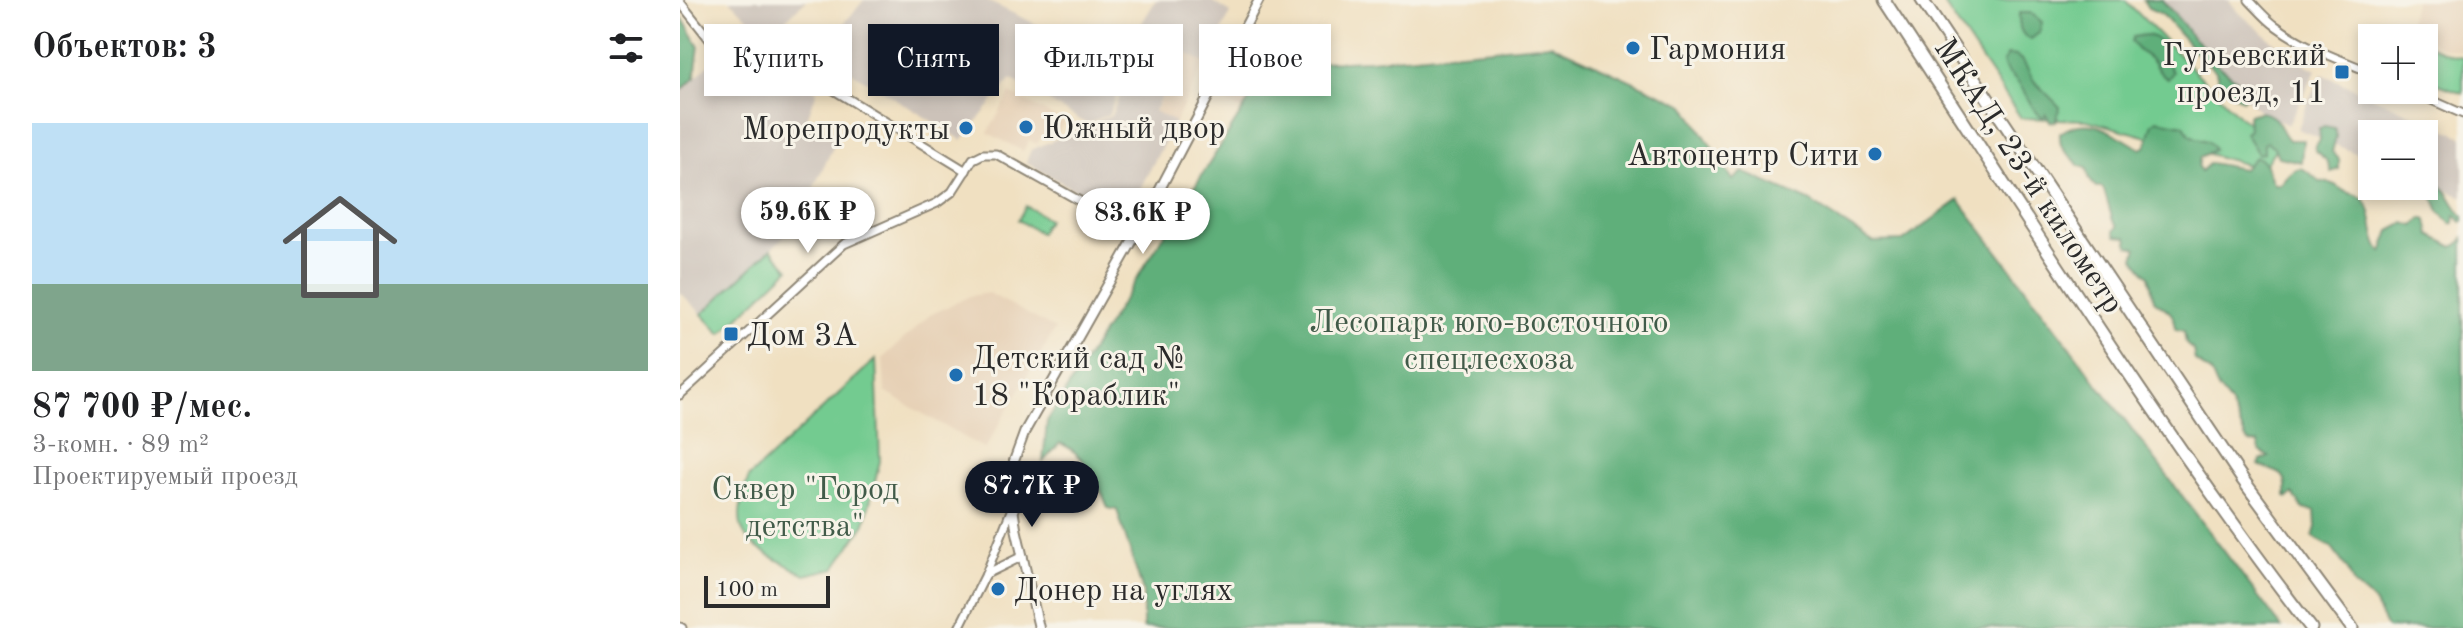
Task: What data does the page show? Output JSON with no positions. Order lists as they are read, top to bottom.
{
  "streets": {
    "highway": ["МКАД, 23-й километр"]
  },
  "parks": ["Лесопарк юго-восточного спецлесхоза", "Сквер \"Город детства\""],
  "places": {
    "other": [
      "Гармония",
      "Южный двор",
      "Морепродукты",
      "Автоцентр Сити",
      "Детский сад № 18 \"Кораблик\"",
      "Донер на углях"
    ],
    "transit": ["Гурьевский проезд, 11", "Дом 3А"]
  },
  "scale_bar": "100 m",
  "page": {
    "heading": "Объектов: 3",
    "map_buttons": ["+", "−"],
    "chip": [
      "Купить",
      "Снять",
      "Фильтры",
      "Новое"
    ],
    "list": [
      {
        "name": "87 700 ₽/мес.",
        "note": "3-комн. · 89 m² · Проектируемый проезд"
      }
    ],
    "price": ["59.6K ₽", "83.6K ₽", "87.7K ₽"],
    "scale": "100 m"
  }
}
